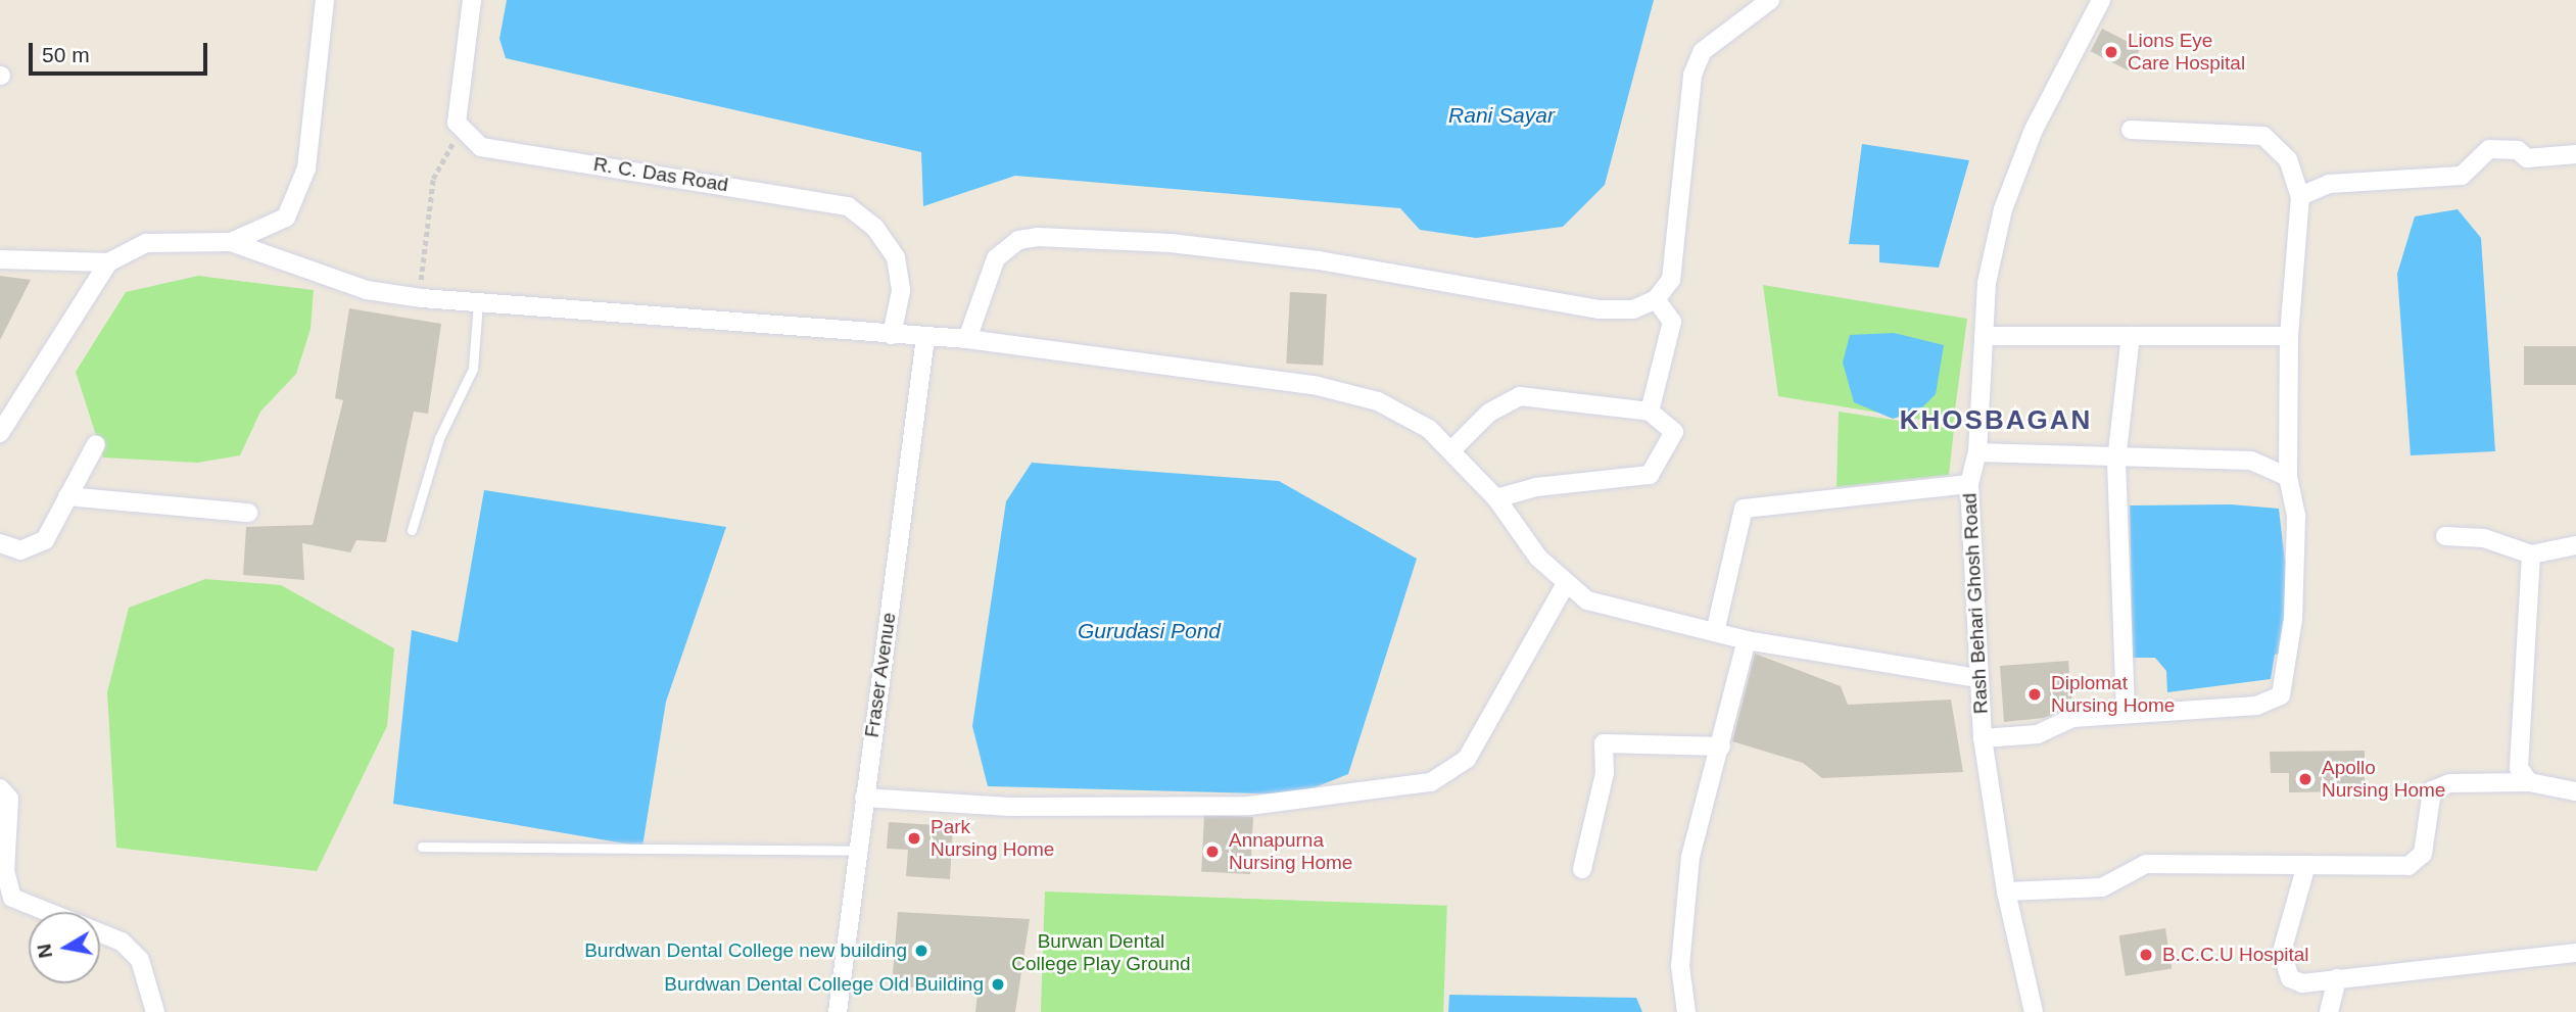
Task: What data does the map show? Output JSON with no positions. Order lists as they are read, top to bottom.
{
  "streets": {
    "street": ["R. C. Das Road", "Rash Behari Ghosh Road", "Fraser Avenue"]
  },
  "districts": ["KHOSBAGAN"],
  "water": ["Rani Sayar", "Gurudasi Pond"],
  "parks": ["Burwan Dental College Play Ground"],
  "places": [
    "Lions Eye Care Hospital",
    "Diplomat Nursing Home",
    "Apollo Nursing Home",
    "Park Nursing Home",
    "Annapurna Nursing Home",
    "Burdwan Dental College new building",
    "B.C.C.U Hospital",
    "Burdwan Dental College Old Building"
  ],
  "scale_bar": "50 m",
  "north": "left"
}
